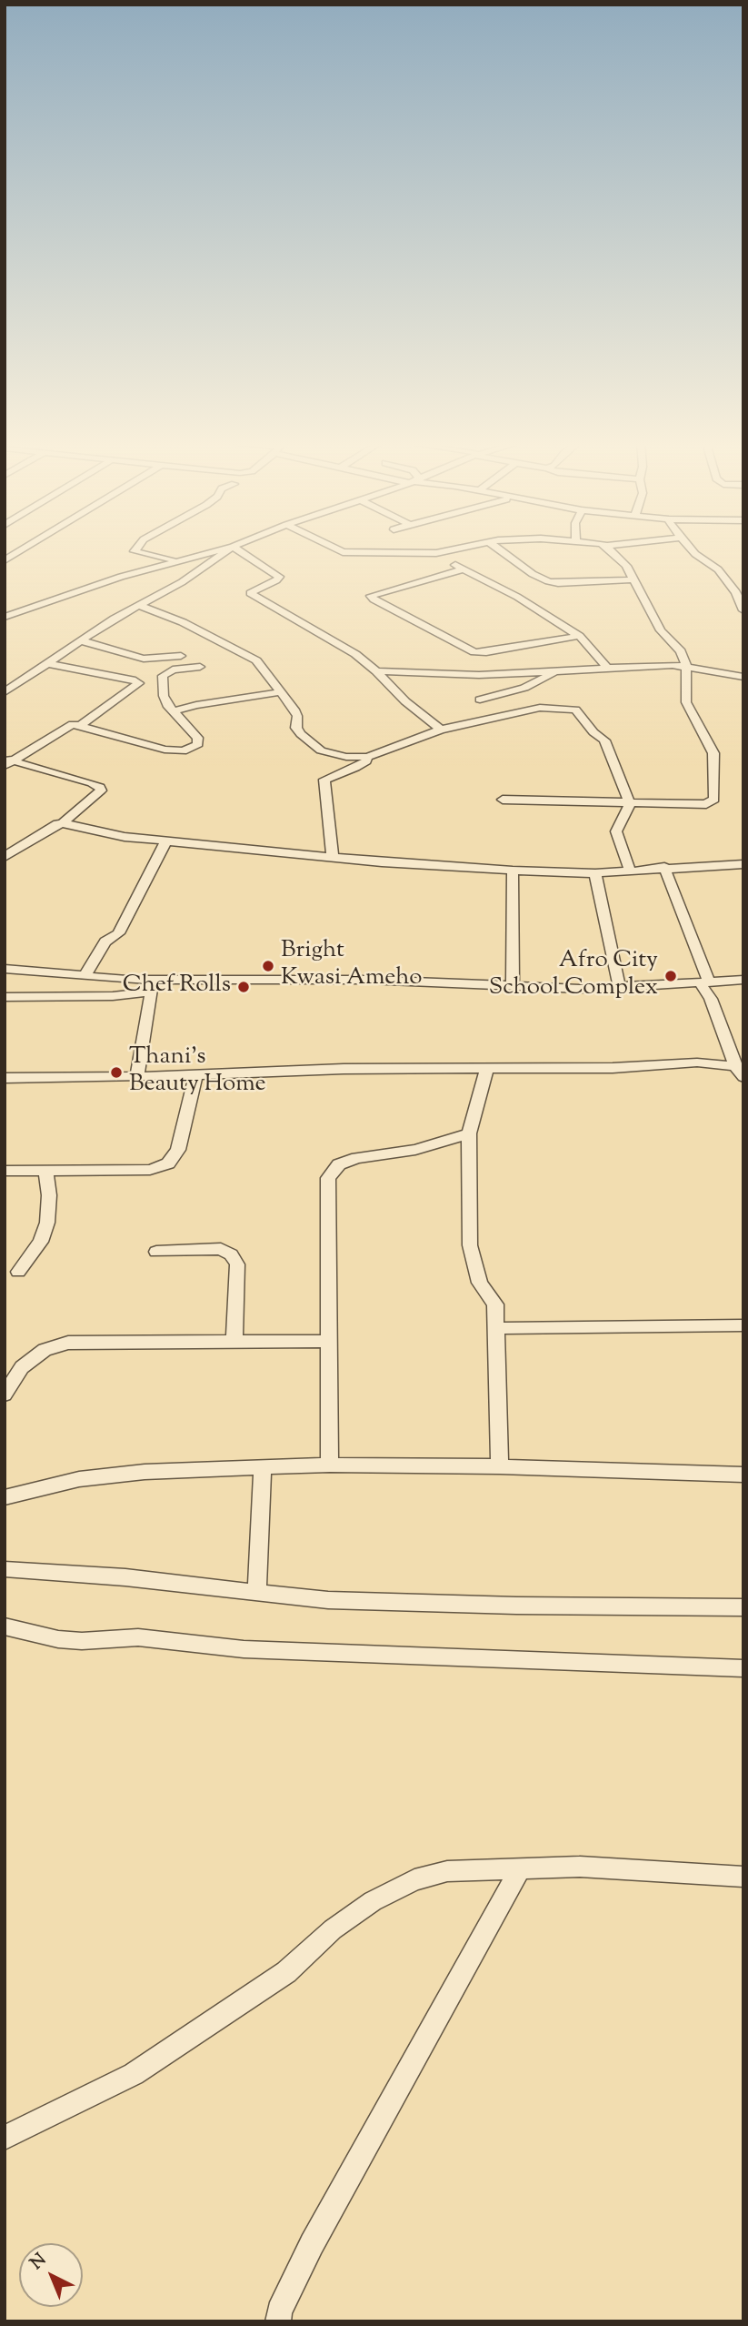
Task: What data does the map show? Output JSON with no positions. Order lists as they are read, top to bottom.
{
  "places": [
    "Bright Kwasi Ameho",
    "Afro City School Complex",
    "Chef Rolls",
    "Thani's Beauty Home"
  ],
  "north": "top left"
}
